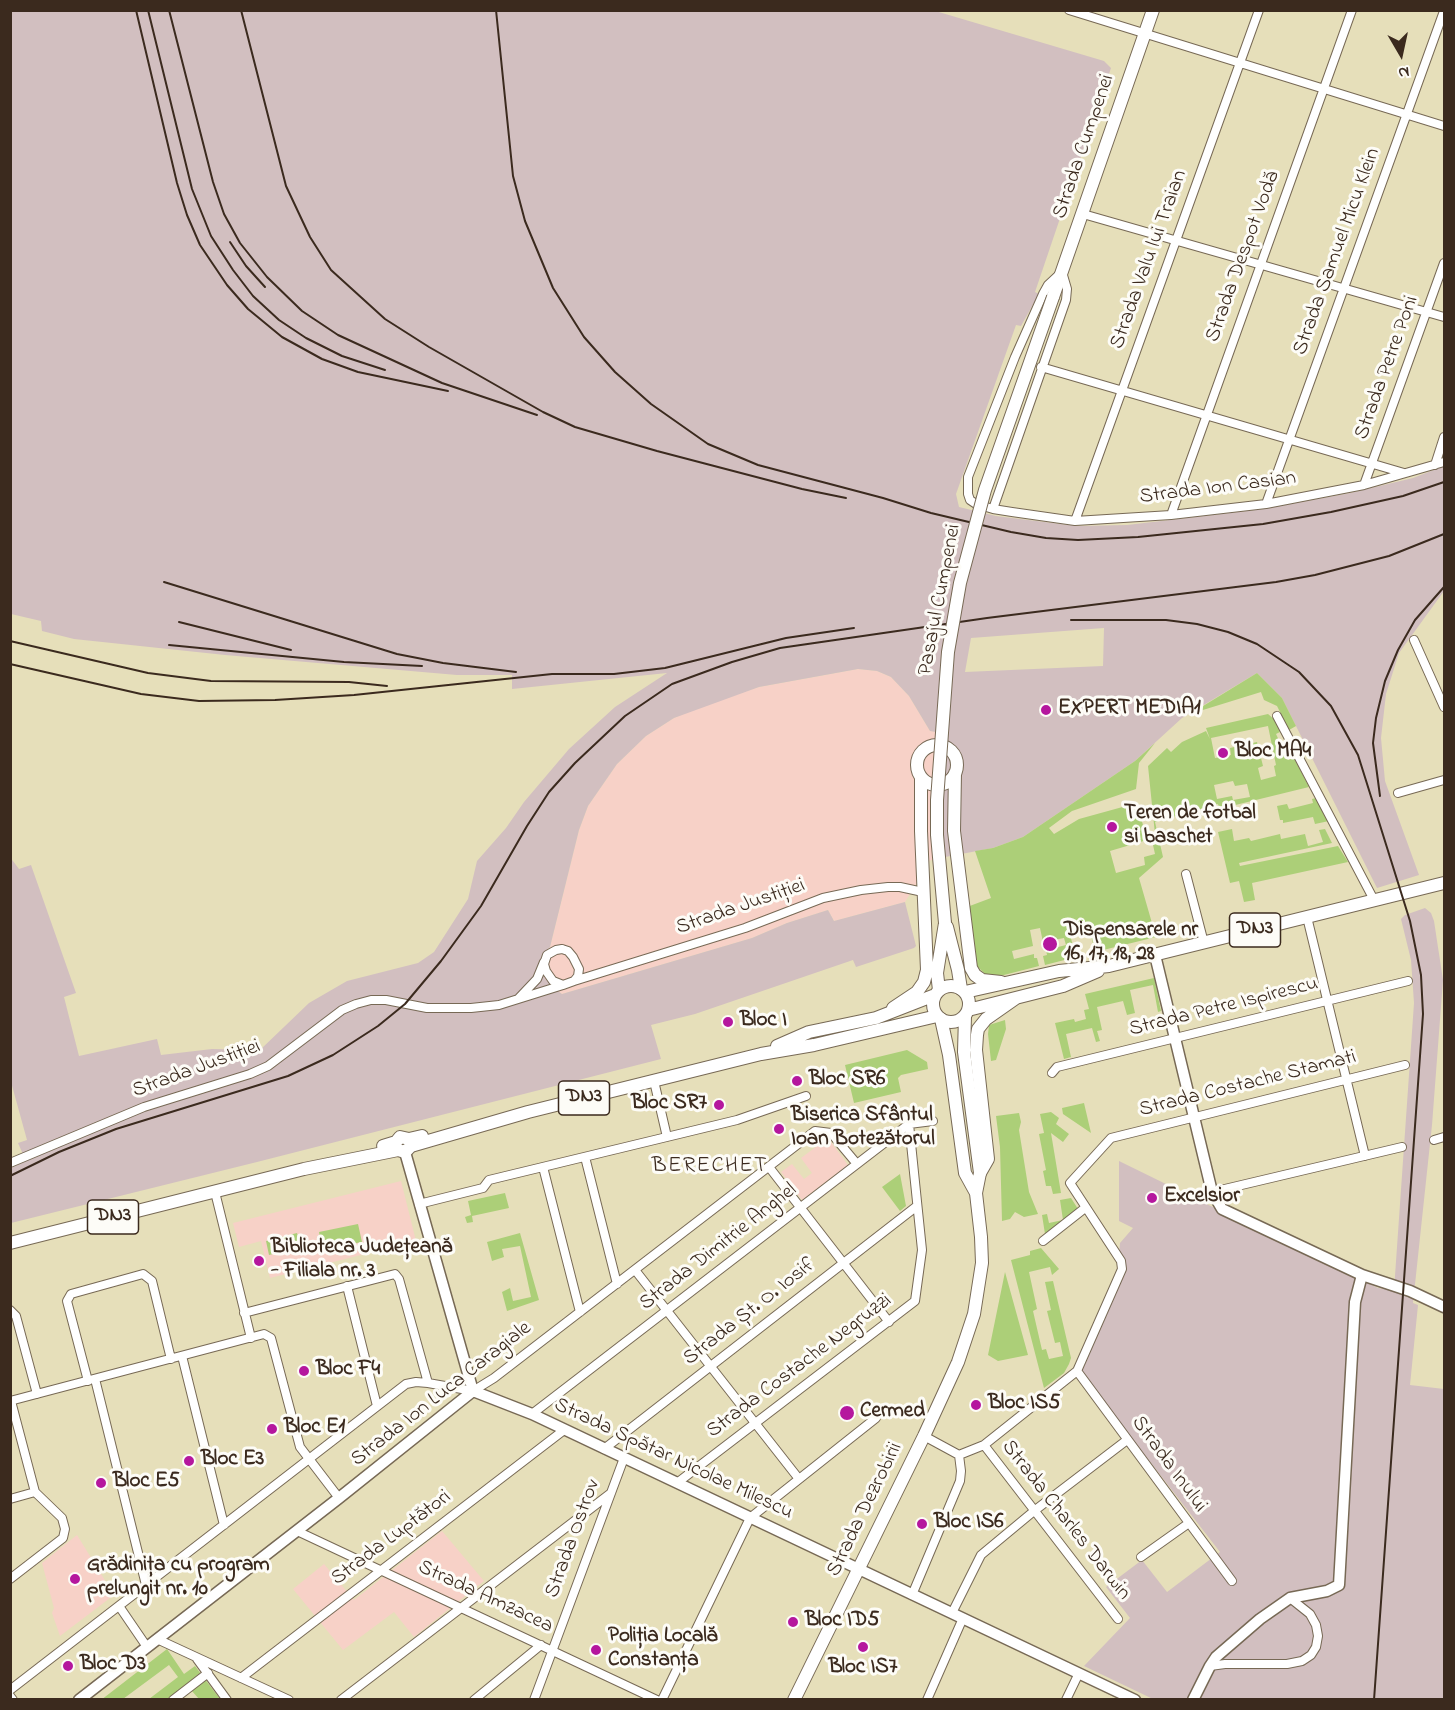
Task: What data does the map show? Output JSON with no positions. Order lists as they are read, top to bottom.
{
  "streets": {
    "main road": [
      "Strada Cumpenei",
      "Pasajul Cumpenei",
      "DN3",
      "Strada Dezrobirii"
    ],
    "street": [
      "Strada Samuel Micu Klein",
      "Strada Despot Vodă",
      "Strada Valu lui Traian",
      "Strada Petre Poni",
      "Strada Ion Casian",
      "Strada Justiției",
      "Strada Petre Ispirescu",
      "Strada Costache Stamati",
      "Strada Dimitrie Anghel",
      "Strada Șt. O. Iosif",
      "Strada Costache Negruzzi",
      "Strada Ion Luca Caragiale",
      "Strada Spătar Nicolae Milescu",
      "Strada Inului",
      "Strada Charles Darwin",
      "Strada Luptători",
      "Strada Ostrov",
      "Strada Amzacea"
    ]
  },
  "crossings": [
    ["Strada Cumpenei", "Pasajul Cumpenei"],
    ["Strada Samuel Micu Klein", "Strada Ion Casian"],
    ["Strada Despot Vodă", "Strada Ion Casian"],
    ["Strada Valu lui Traian", "Strada Ion Casian"],
    ["Strada Petre Poni", "Strada Ion Casian"],
    ["DN3", "Strada Dezrobirii"],
    ["Strada Dimitrie Anghel", "Strada Ion Luca Caragiale"],
    ["Strada Dimitrie Anghel", "Strada Spătar Nicolae Milescu"],
    ["Strada Șt. O. Iosif", "Strada Costache Negruzzi"],
    ["Strada Șt. O. Iosif", "Strada Spătar Nicolae Milescu"],
    ["Strada Costache Negruzzi", "Strada Spătar Nicolae Milescu"],
    ["Strada Ion Luca Caragiale", "Strada Spătar Nicolae Milescu"],
    ["Strada Ion Luca Caragiale", "Strada Amzacea"],
    ["Strada Spătar Nicolae Milescu", "Strada Dezrobirii"],
    ["Strada Spătar Nicolae Milescu", "Strada Luptători"],
    ["Strada Spătar Nicolae Milescu", "Strada Ostrov"],
    ["Strada Luptători", "Strada Amzacea"],
    ["Strada Ostrov", "Strada Amzacea"]
  ],
  "districts": ["BERECHET"],
  "places": [
    "EXPERT MEDIA1",
    "Bloc MA4",
    "Teren de fotbal si baschet",
    "Dispensarele nr 16, 17, 18, 28",
    "Bloc I",
    "Bloc SR6",
    "Bloc SR7",
    "Biserica Sfântul Ioan Botezătorul",
    "Excelsior",
    "Biblioteca Județeană - Filiala nr. 3",
    "Bloc F4",
    "Bloc IS5",
    "Cermed",
    "Bloc E1",
    "Bloc E3",
    "Bloc E5",
    "Bloc IS6",
    "Grădinița cu program prelungit nr. 10",
    "Bloc ID5",
    "Bloc IS7",
    "Poliția Locală Constanța",
    "Bloc D3"
  ],
  "north": "bottom"
}
